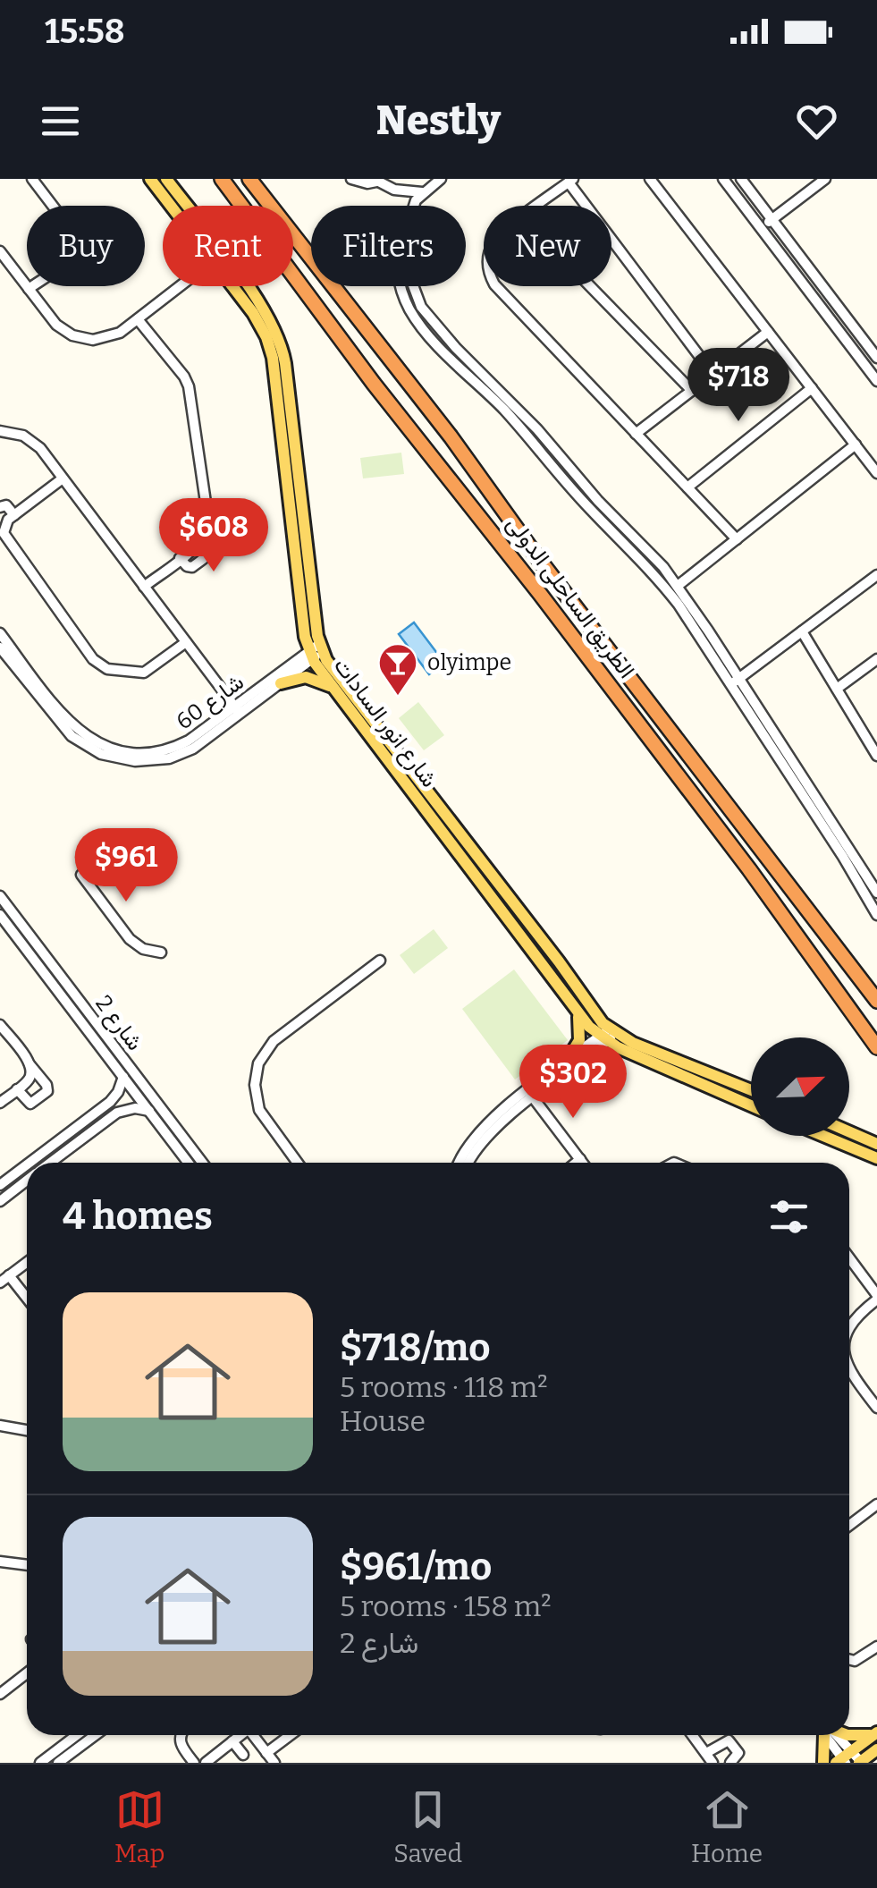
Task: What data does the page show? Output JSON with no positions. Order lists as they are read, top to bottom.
{
  "streets": {
    "highway": ["الطريق الساحلى الدولى"],
    "main road": ["شارع انور السادات"],
    "street": ["شارع 60", "شارع 2"]
  },
  "crossings": [
    ["شارع 60", "شارع انور السادات"]
  ],
  "places": {
    "bar": ["olyimpe"]
  },
  "north": "top right",
  "page": {
    "status": "15:58",
    "header": "Nestly",
    "chip": [
      "Buy",
      "Rent",
      "Filters",
      "New"
    ],
    "price": [
      "$718",
      "$608",
      "$961",
      "$302"
    ],
    "heading": "4 homes",
    "list": [
      {
        "name": "$718/mo",
        "note": "5 rooms · 118 m² · House"
      },
      {
        "name": "$961/mo",
        "note": "5 rooms · 158 m² · شارع 2"
      }
    ],
    "tabs": ["Map", "Saved", "Home"]
  }
}
